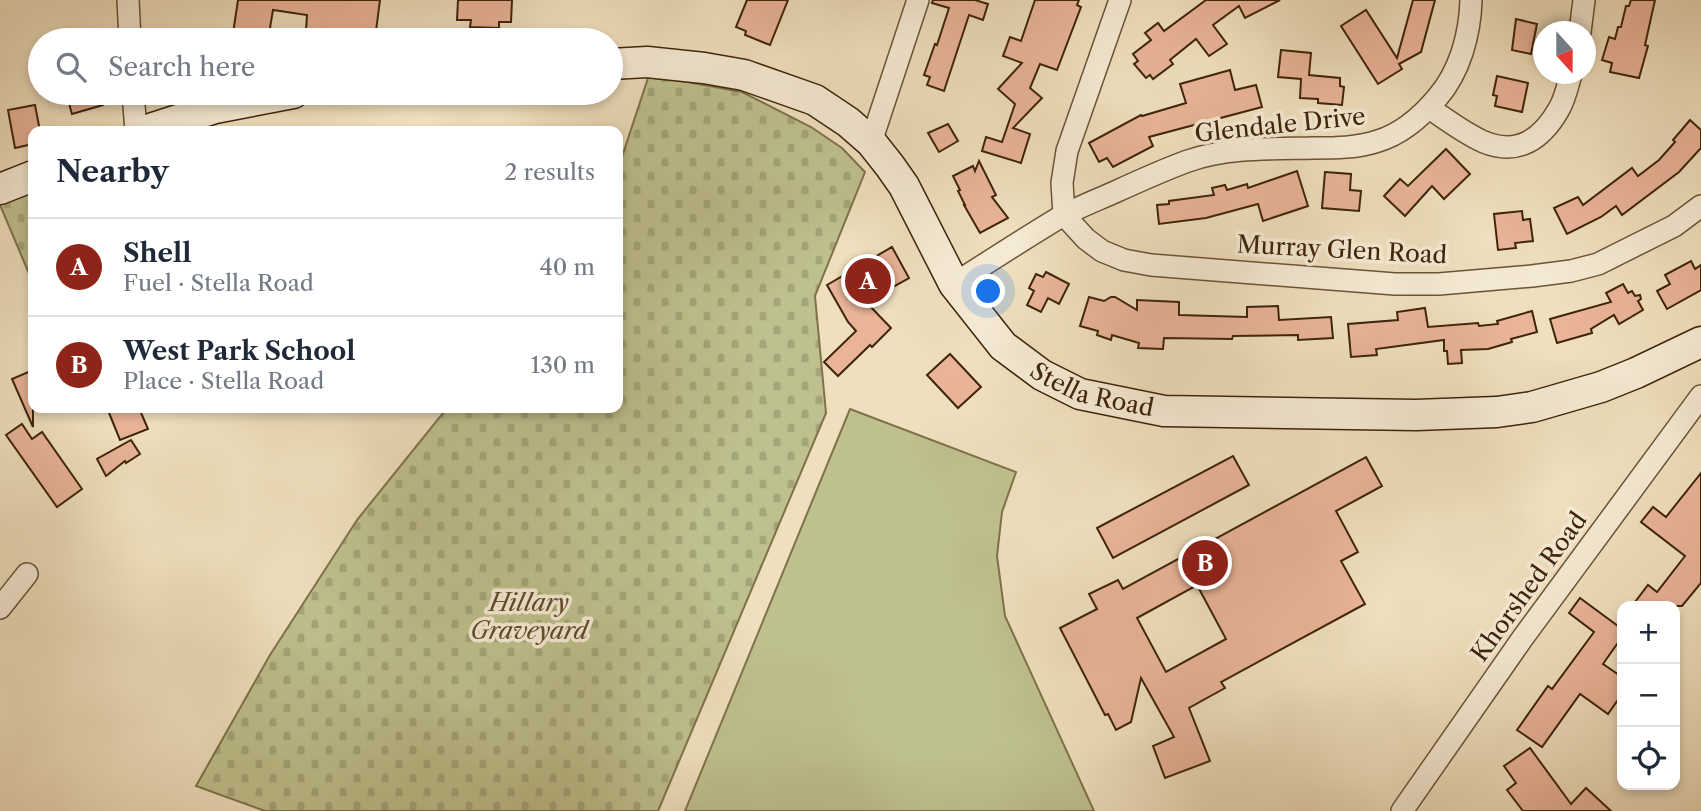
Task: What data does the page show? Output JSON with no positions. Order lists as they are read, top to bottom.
{
  "streets": {
    "main road": ["Stella Road"],
    "street": ["Glendale Drive", "Murray Glen Road", "Khorshed Road"]
  },
  "crossings": [
    ["Glendale Drive", "Murray Glen Road"],
    ["Glendale Drive", "Stella Road"]
  ],
  "parks": ["Hillary Graveyard"],
  "north": "bottom",
  "page": {
    "search": "Search here",
    "heading": ["Nearby", "2 results"],
    "list": [
      {
        "mark": "A",
        "name": "Shell",
        "note": "Fuel · Stella Road",
        "value": "40 m"
      },
      {
        "mark": "B",
        "name": "West Park School",
        "note": "Place · Stella Road",
        "value": "130 m"
      }
    ],
    "pins": ["A", "B"],
    "map_buttons": ["+", "−"]
  }
}
